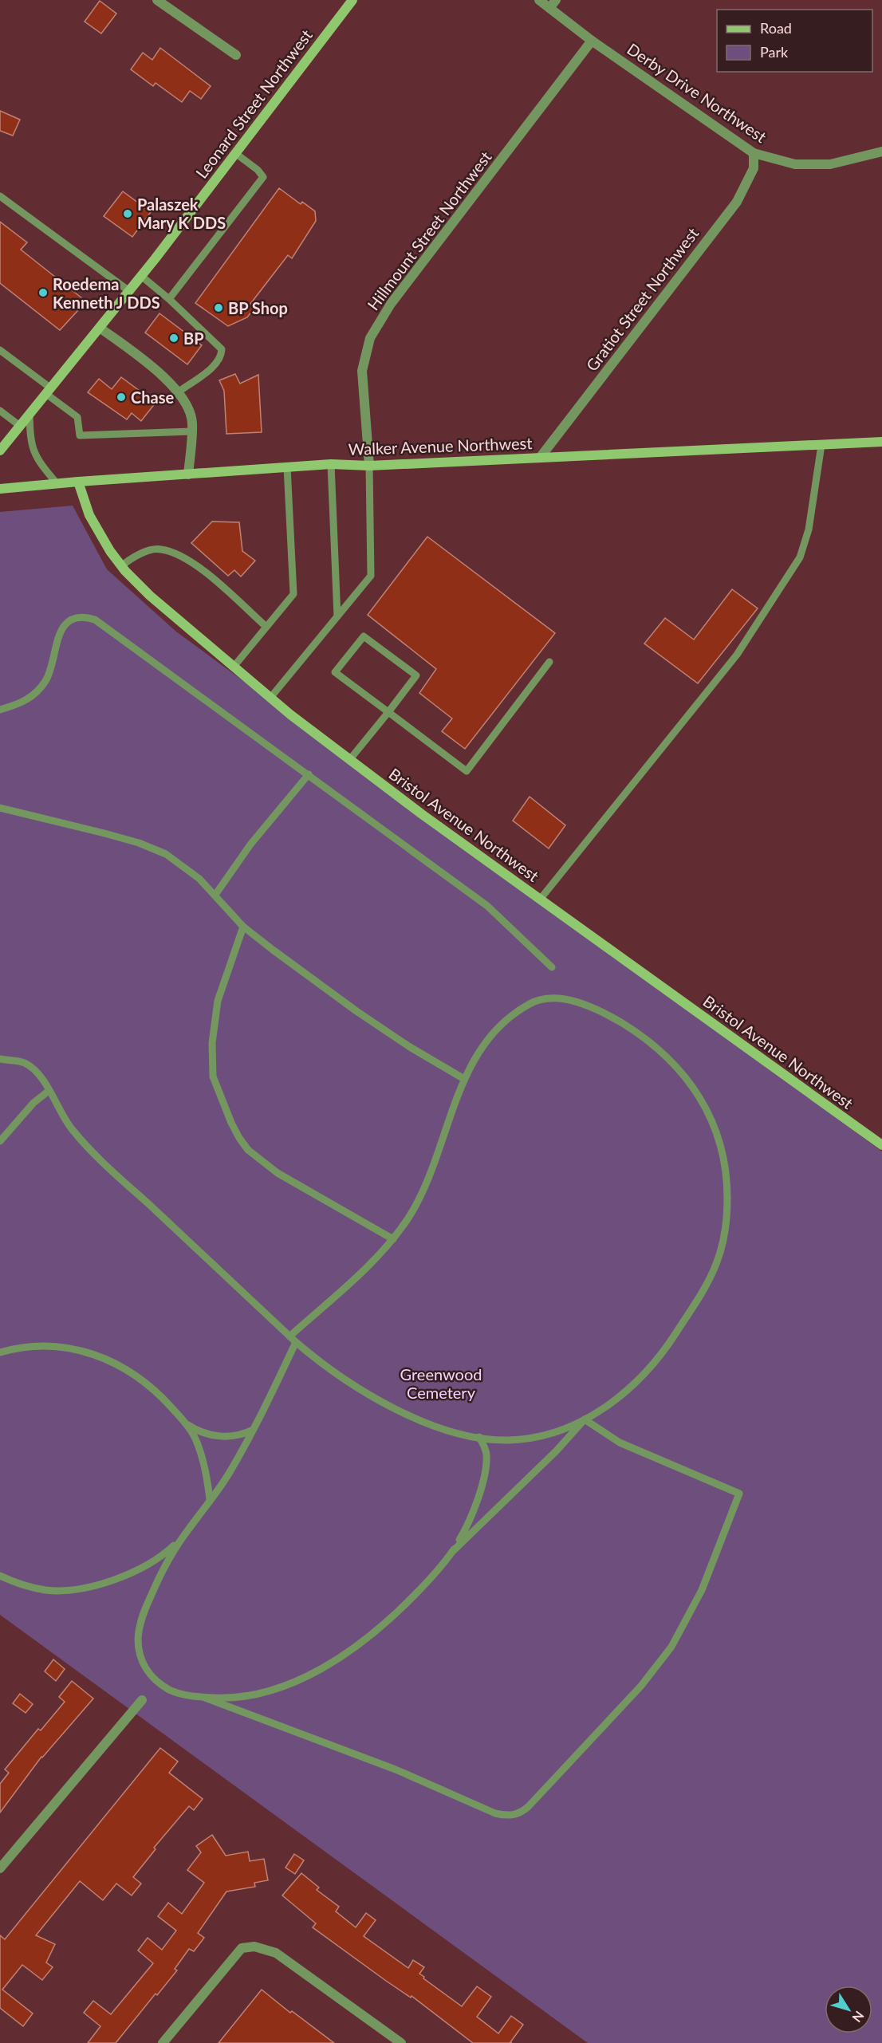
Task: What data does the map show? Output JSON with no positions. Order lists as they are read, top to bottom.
{
  "streets": {
    "main road": ["Leonard Street Northwest", "Walker Avenue Northwest", "Bristol Avenue Northwest"],
    "street": ["Derby Drive Northwest", "Hillmount Street Northwest", "Gratiot Street Northwest"]
  },
  "crossings": [
    ["Derby Drive Northwest", "Hillmount Street Northwest"],
    ["Derby Drive Northwest", "Gratiot Street Northwest"],
    ["Hillmount Street Northwest", "Walker Avenue Northwest"],
    ["Gratiot Street Northwest", "Walker Avenue Northwest"],
    ["Walker Avenue Northwest", "Bristol Avenue Northwest"]
  ],
  "parks": ["Greenwood Cemetery"],
  "places": [
    "Palaszek Mary K DDS",
    "Roedema Kenneth J DDS",
    "BP Shop",
    "BP",
    "Chase"
  ],
  "legend": ["Road", "Park"],
  "north": "bottom right"
}
